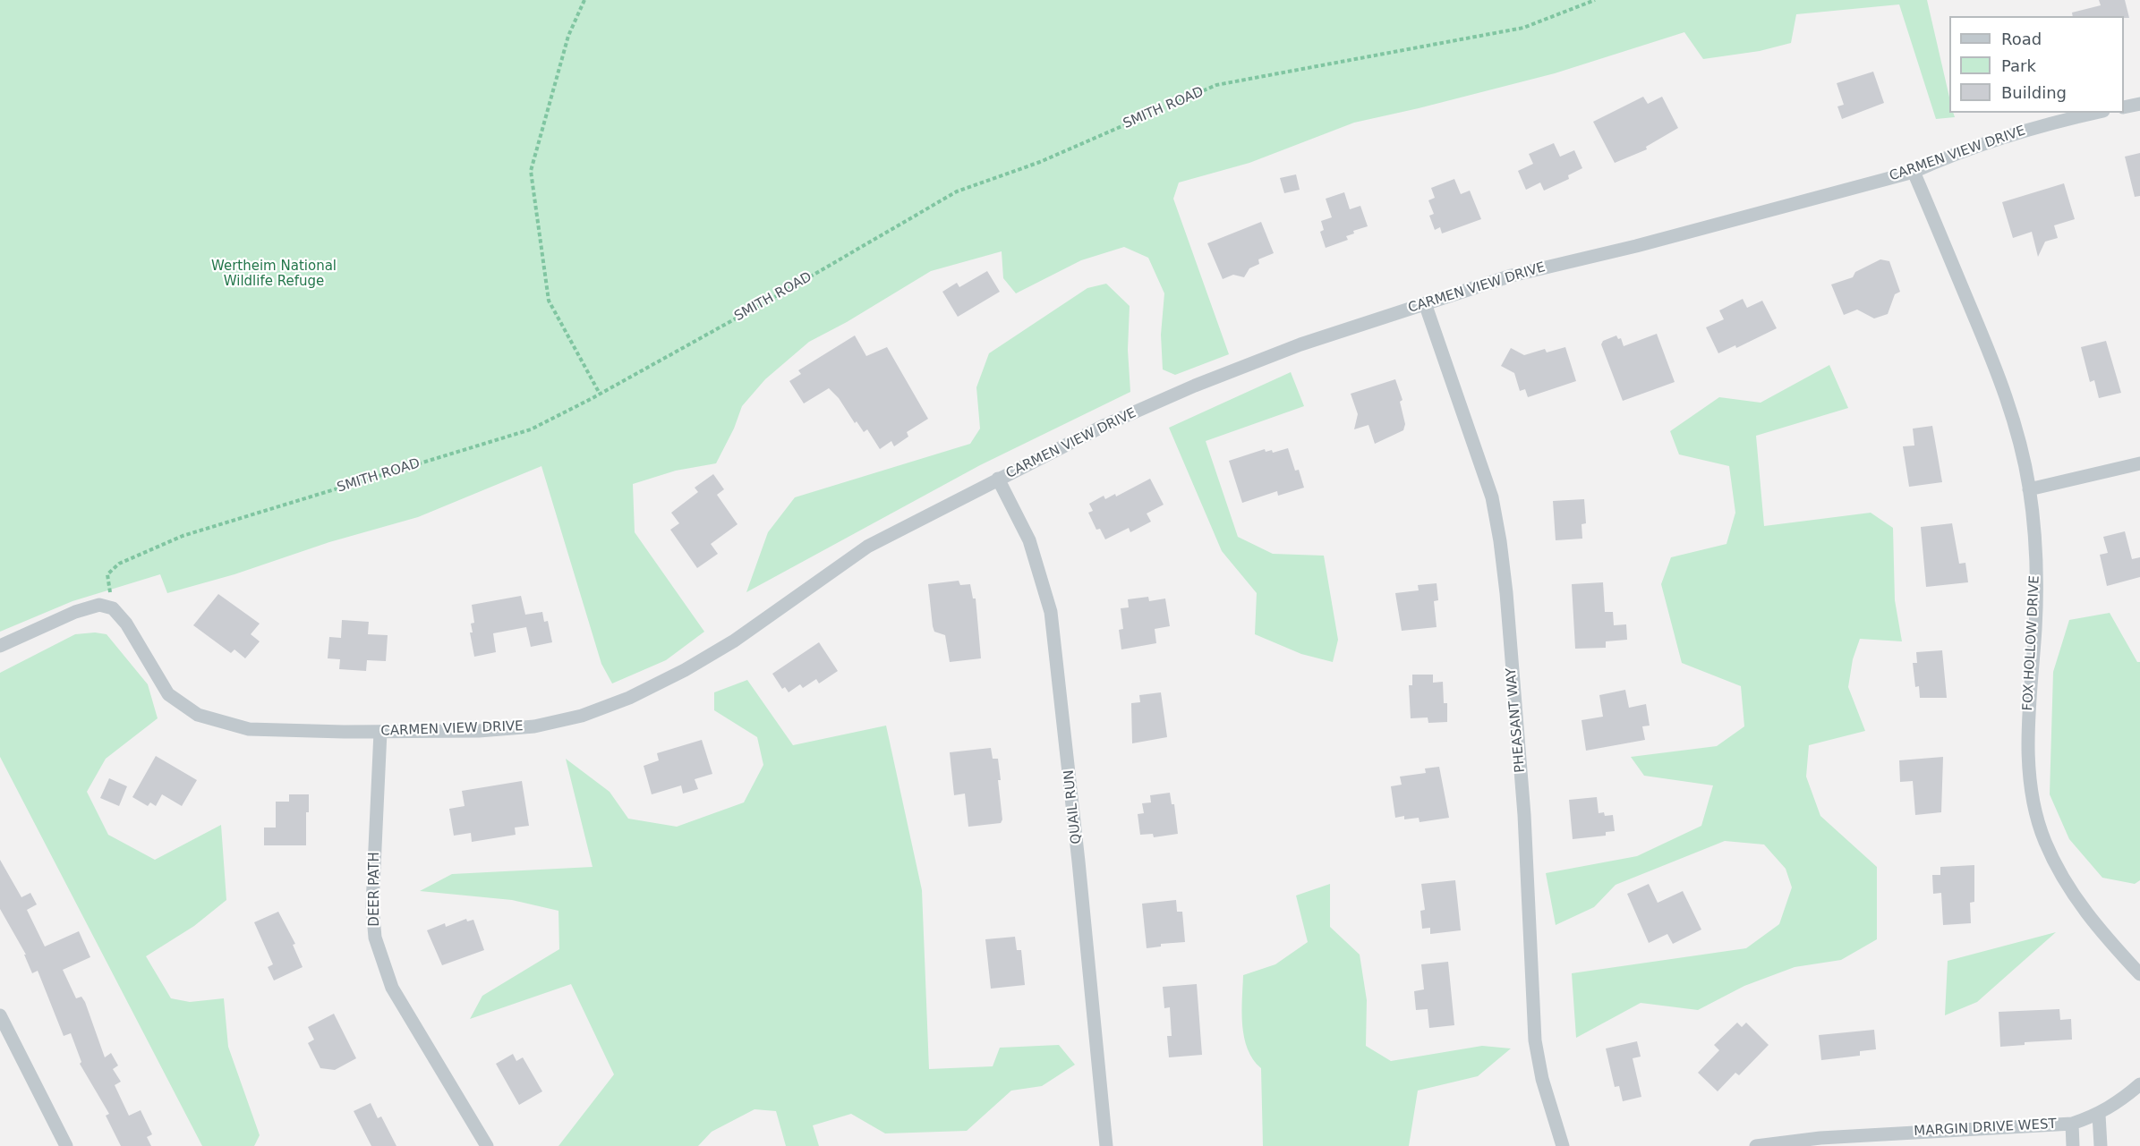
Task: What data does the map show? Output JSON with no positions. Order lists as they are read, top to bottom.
{
  "streets": {
    "street": [
      "CARMEN VIEW DRIVE",
      "FOX HOLLOW DRIVE",
      "PHEASANT WAY",
      "QUAIL RUN",
      "DEER PATH",
      "MARGIN DRIVE WEST"
    ],
    "path": ["SMITH ROAD"]
  },
  "crossings": [
    ["SMITH ROAD", "CARMEN VIEW DRIVE"],
    ["CARMEN VIEW DRIVE", "FOX HOLLOW DRIVE"],
    ["CARMEN VIEW DRIVE", "PHEASANT WAY"],
    ["CARMEN VIEW DRIVE", "QUAIL RUN"],
    ["CARMEN VIEW DRIVE", "DEER PATH"]
  ],
  "parks": ["Wertheim National Wildlife Refuge"],
  "legend": ["Road", "Park", "Building"]
}
